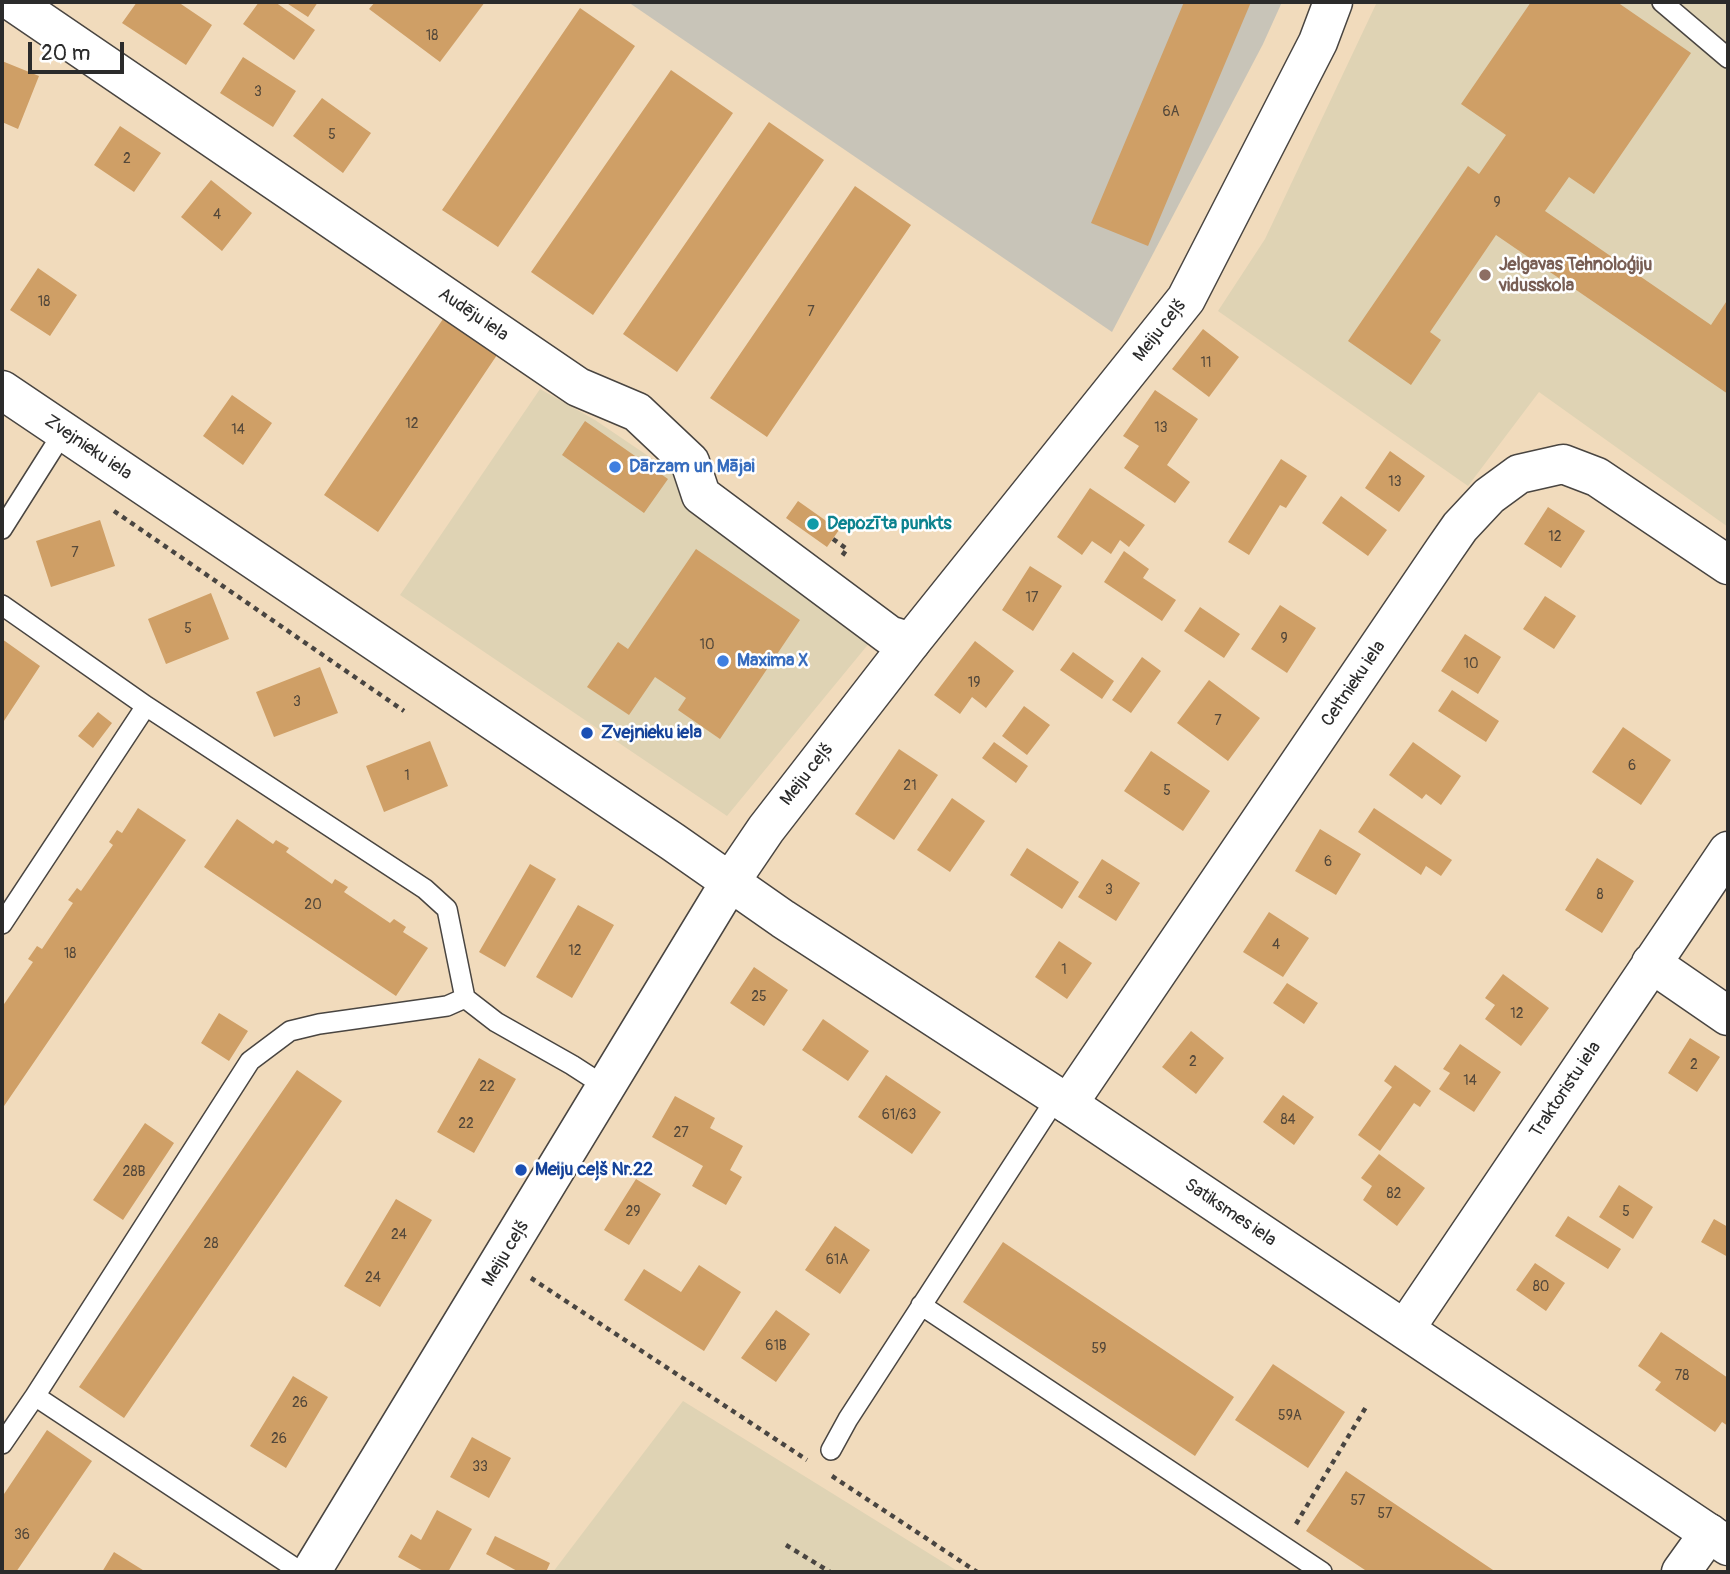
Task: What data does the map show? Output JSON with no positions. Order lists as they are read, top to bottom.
{
  "streets": {
    "street": [
      "Audēju iela",
      "Meiju ceļš",
      "Zvejnieku iela",
      "Celtnieku iela",
      "Traktoristu iela",
      "Satiksmes iela"
    ]
  },
  "crossings": [
    ["Audēju iela", "Meiju ceļš"],
    ["Meiju ceļš", "Zvejnieku iela"],
    ["Meiju ceļš", "Satiksmes iela"],
    ["Zvejnieku iela", "Satiksmes iela"],
    ["Celtnieku iela", "Satiksmes iela"],
    ["Traktoristu iela", "Satiksmes iela"]
  ],
  "places": [
    "Jelgavas Tehnoloģiju vidusskola",
    "Dārzam un Mājai",
    "Depozīta punkts",
    "Maxima X",
    "Zvejnieku iela",
    "Meiju ceļš Nr.22"
  ],
  "house_numbers": [
    "18",
    "3",
    "6A",
    "5",
    "2",
    "9",
    "4",
    "18",
    "7",
    "11",
    "12",
    "13",
    "14",
    "13",
    "12",
    "7",
    "17",
    "5",
    "9",
    "10",
    "10",
    "19",
    "3",
    "7",
    "6",
    "1",
    "21",
    "5",
    "6",
    "3",
    "8",
    "20",
    "4",
    "12",
    "18",
    "1",
    "25",
    "12",
    "2",
    "2",
    "14",
    "22",
    "61/63",
    "84",
    "22",
    "27",
    "28B",
    "82",
    "29",
    "5",
    "24",
    "28",
    "61A",
    "24",
    "80",
    "61B",
    "59",
    "78",
    "26",
    "59A",
    "26",
    "33",
    "57",
    "57",
    "36"
  ],
  "scale_bar": "20 m"
}
